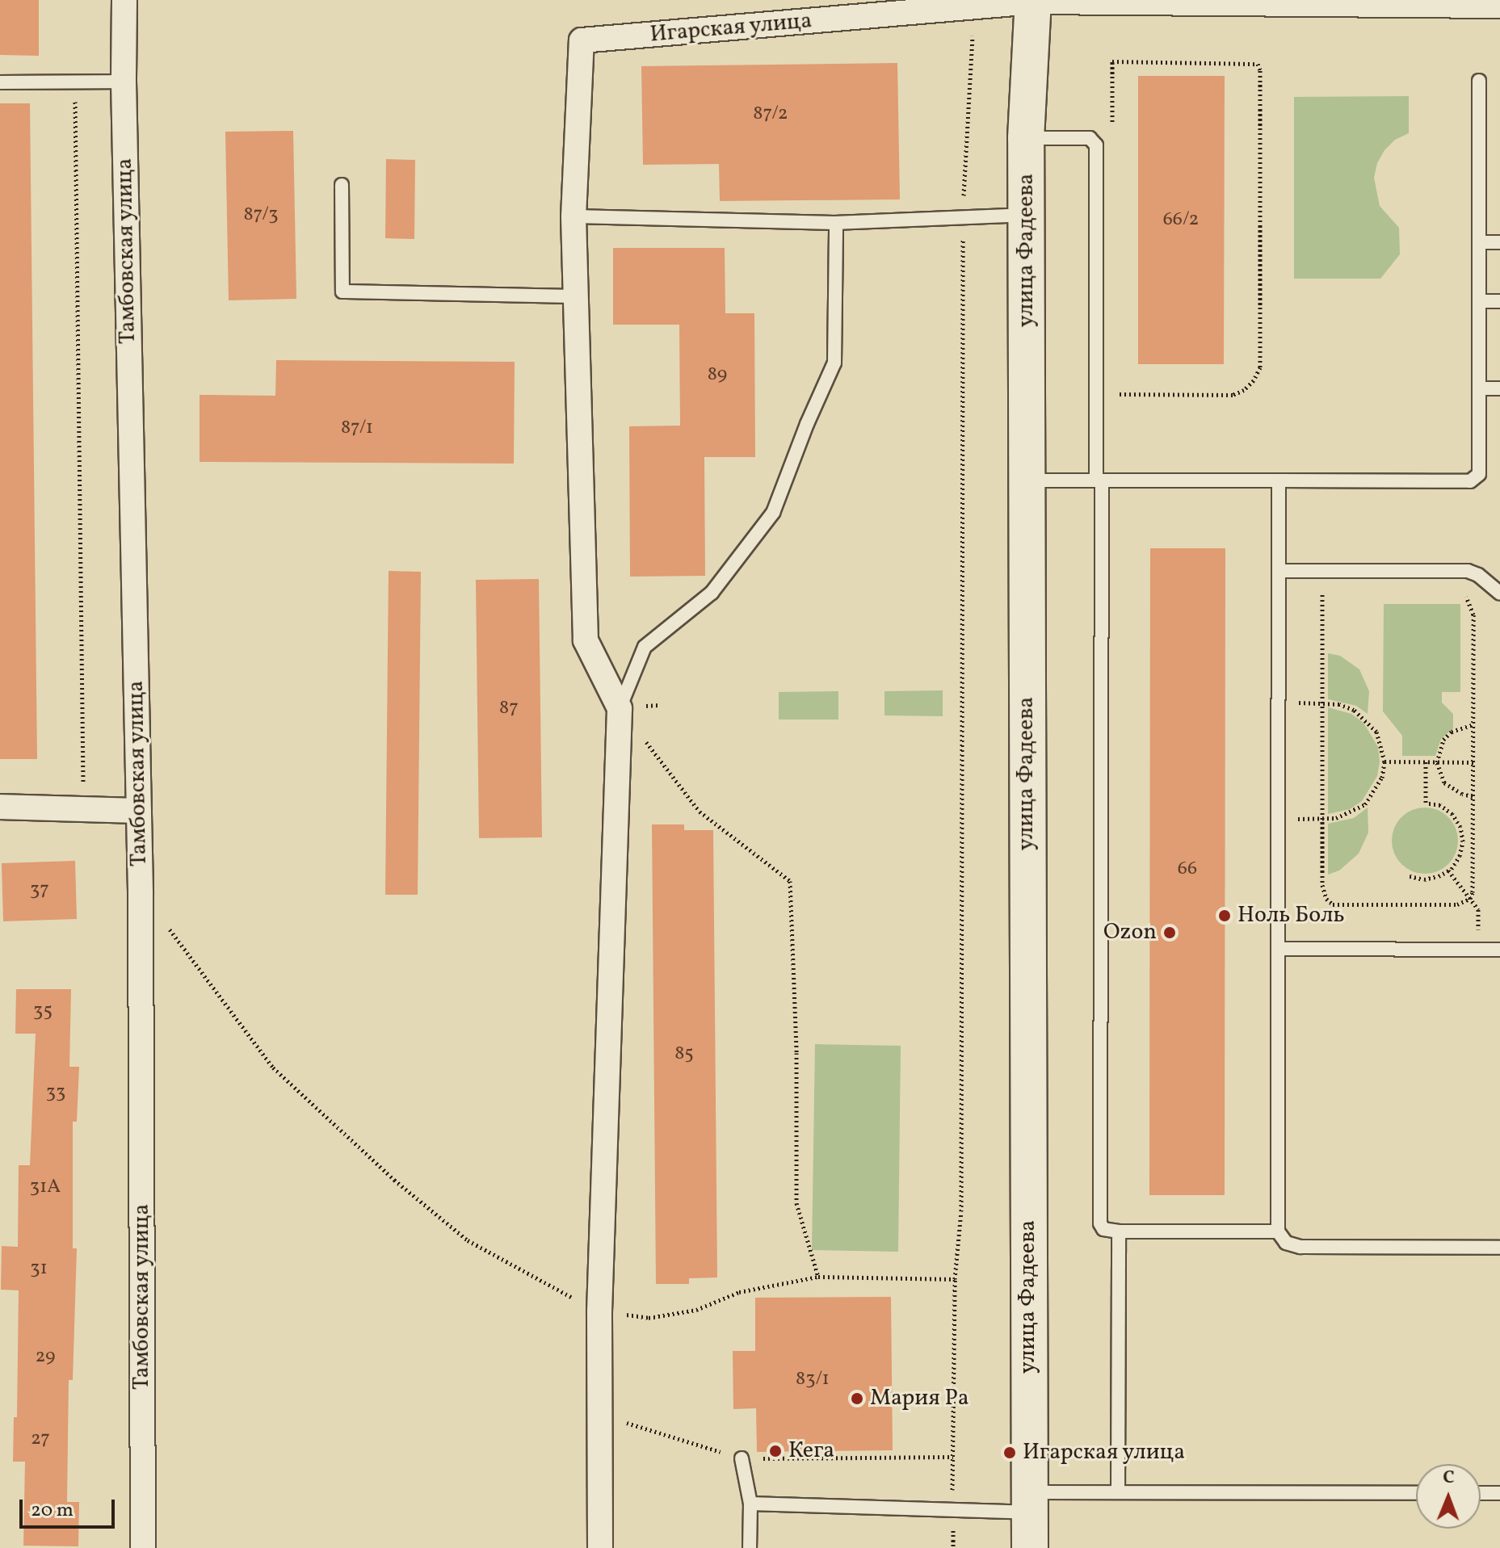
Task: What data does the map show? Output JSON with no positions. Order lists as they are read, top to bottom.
{
  "streets": {
    "street": ["Игарская улица", "улица Фадеева", "Тамбовская улица"]
  },
  "crossings": [
    ["Игарская улица", "улица Фадеева"]
  ],
  "places": [
    "Ноль Боль",
    "Ozon",
    "Мария Ра",
    "Кега",
    "Игарская улица"
  ],
  "house_numbers": [
    "87/2",
    "87/3",
    "66/2",
    "89",
    "87/1",
    "87",
    "66",
    "37",
    "35",
    "85",
    "33",
    "31А",
    "31",
    "29",
    "83/1",
    "27"
  ],
  "scale_bar": "20 m",
  "north": "top"
}
